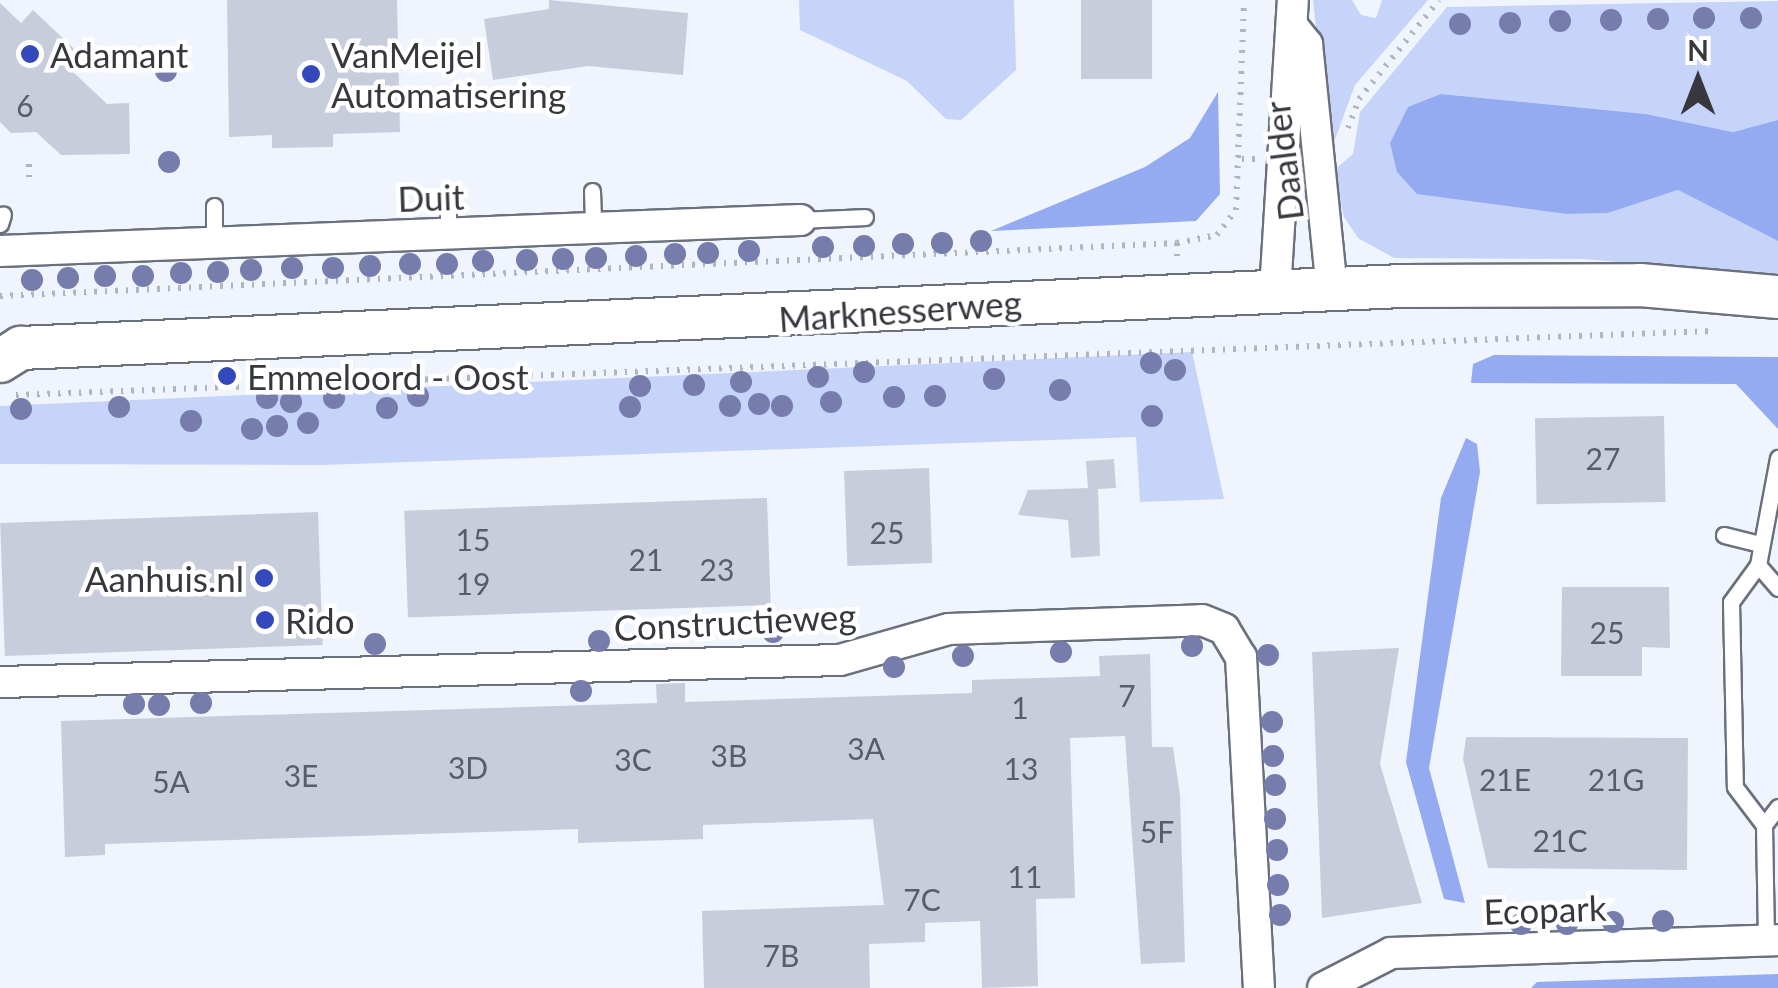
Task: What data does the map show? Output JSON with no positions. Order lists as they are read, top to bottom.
{
  "streets": {
    "main road": ["Marknesserweg"],
    "street": [
      "Daalder",
      "Duit",
      "Constructieweg",
      "Ecopark"
    ]
  },
  "crossings": [
    ["Daalder", "Marknesserweg"]
  ],
  "places": [
    "Adamant",
    "VanMeijel Automatisering",
    "Emmeloord - Oost",
    "Aanhuis.nl",
    "Rido"
  ],
  "house_numbers": [
    "6",
    "27",
    "25",
    "15",
    "21",
    "23",
    "19",
    "25",
    "7",
    "1",
    "3A",
    "3B",
    "3C",
    "3D",
    "13",
    "3E",
    "21E",
    "21G",
    "5A",
    "5F",
    "21C",
    "11",
    "7C",
    "7B"
  ],
  "north": "top"
}
